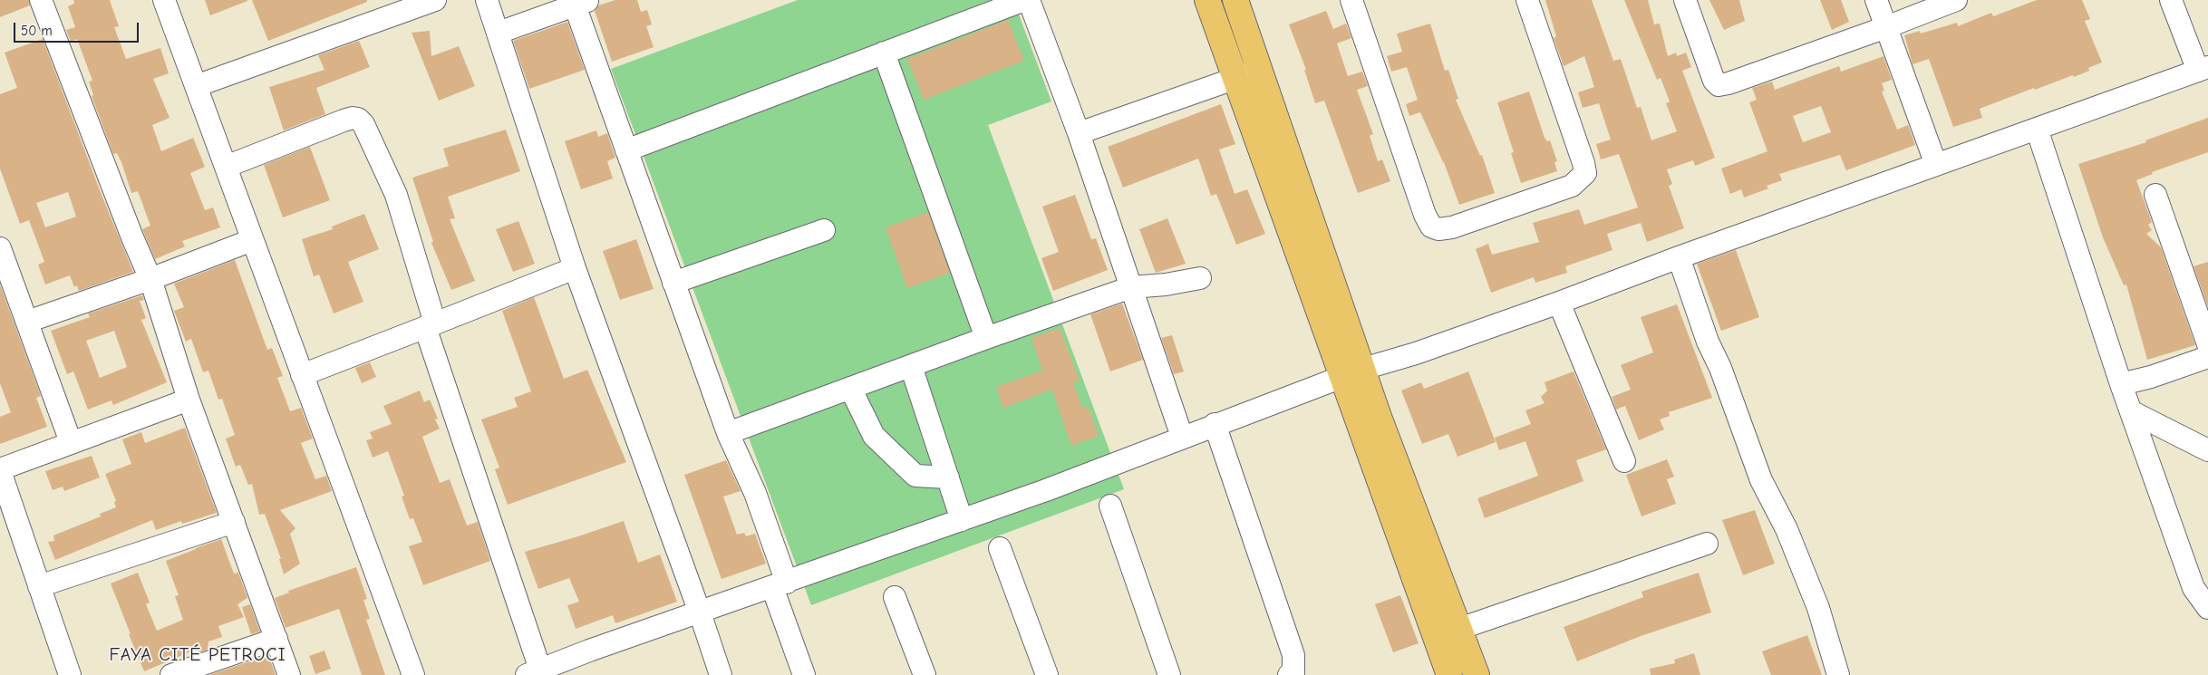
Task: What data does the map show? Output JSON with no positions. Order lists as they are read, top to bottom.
{
  "districts": ["FAYA CITÉ PETROCI"],
  "scale_bar": "50 m"
}
